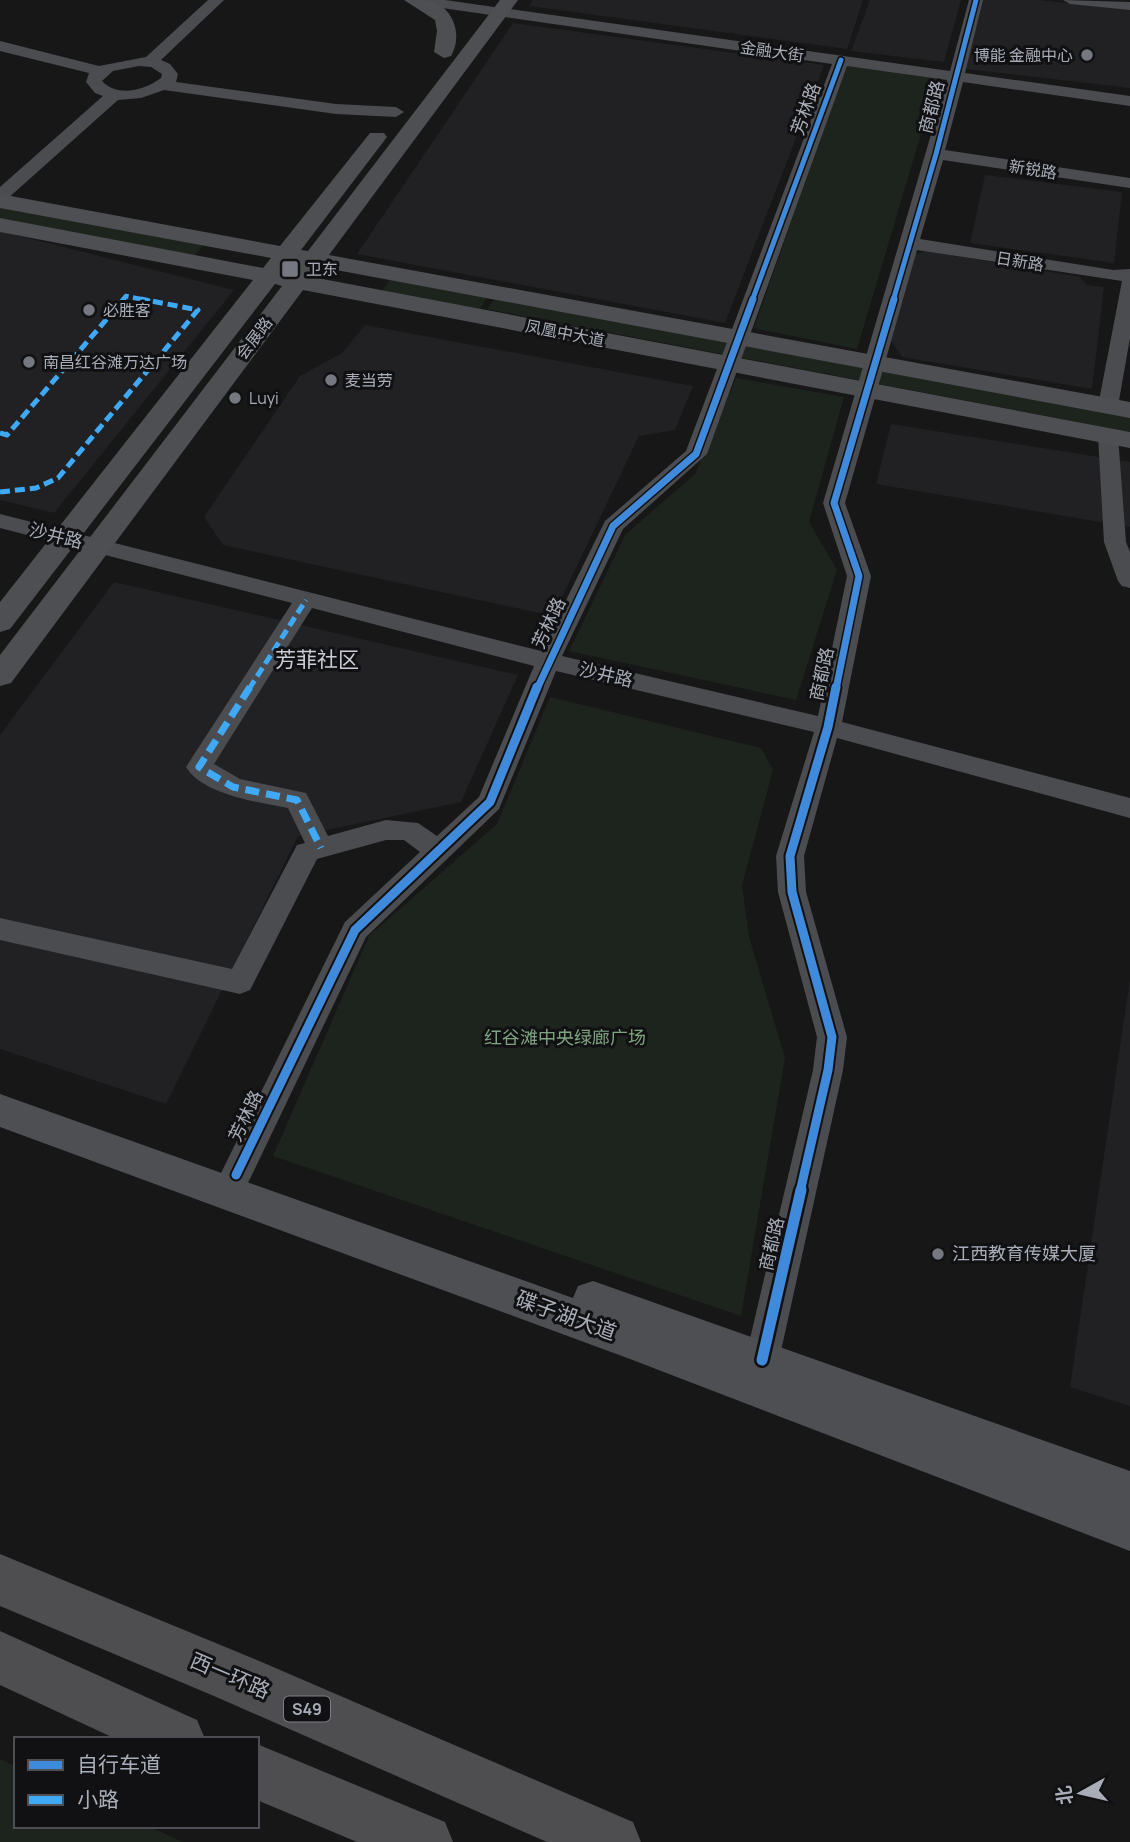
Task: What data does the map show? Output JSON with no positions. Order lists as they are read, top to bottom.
{
  "streets": {
    "highway": ["西一环路", "S49"],
    "main road": ["凤凰中大道", "会展路", "碟子湖大道"],
    "street": [
      "金融大街",
      "商都路",
      "芳林路",
      "新锐路",
      "日新路",
      "沙井路"
    ]
  },
  "crossings": [
    ["金融大街", "商都路"],
    ["金融大街", "芳林路"],
    ["金融大街", "会展路"],
    ["商都路", "新锐路"],
    ["商都路", "日新路"],
    ["商都路", "凤凰中大道"],
    ["商都路", "沙井路"],
    ["商都路", "碟子湖大道"],
    ["芳林路", "凤凰中大道"],
    ["芳林路", "沙井路"],
    ["芳林路", "碟子湖大道"],
    ["凤凰中大道", "会展路"],
    ["会展路", "沙井路"]
  ],
  "districts": ["芳菲社区"],
  "parks": ["红谷滩中央绿廊广场"],
  "places": {
    "other": [
      "博能 金融中心",
      "必胜客",
      "南昌红谷滩万达广场",
      "麦当劳",
      "Luyi",
      "江西教育传媒大厦"
    ],
    "transit": ["卫东"]
  },
  "legend": ["自行车道", "小路"],
  "north": "left"
}
